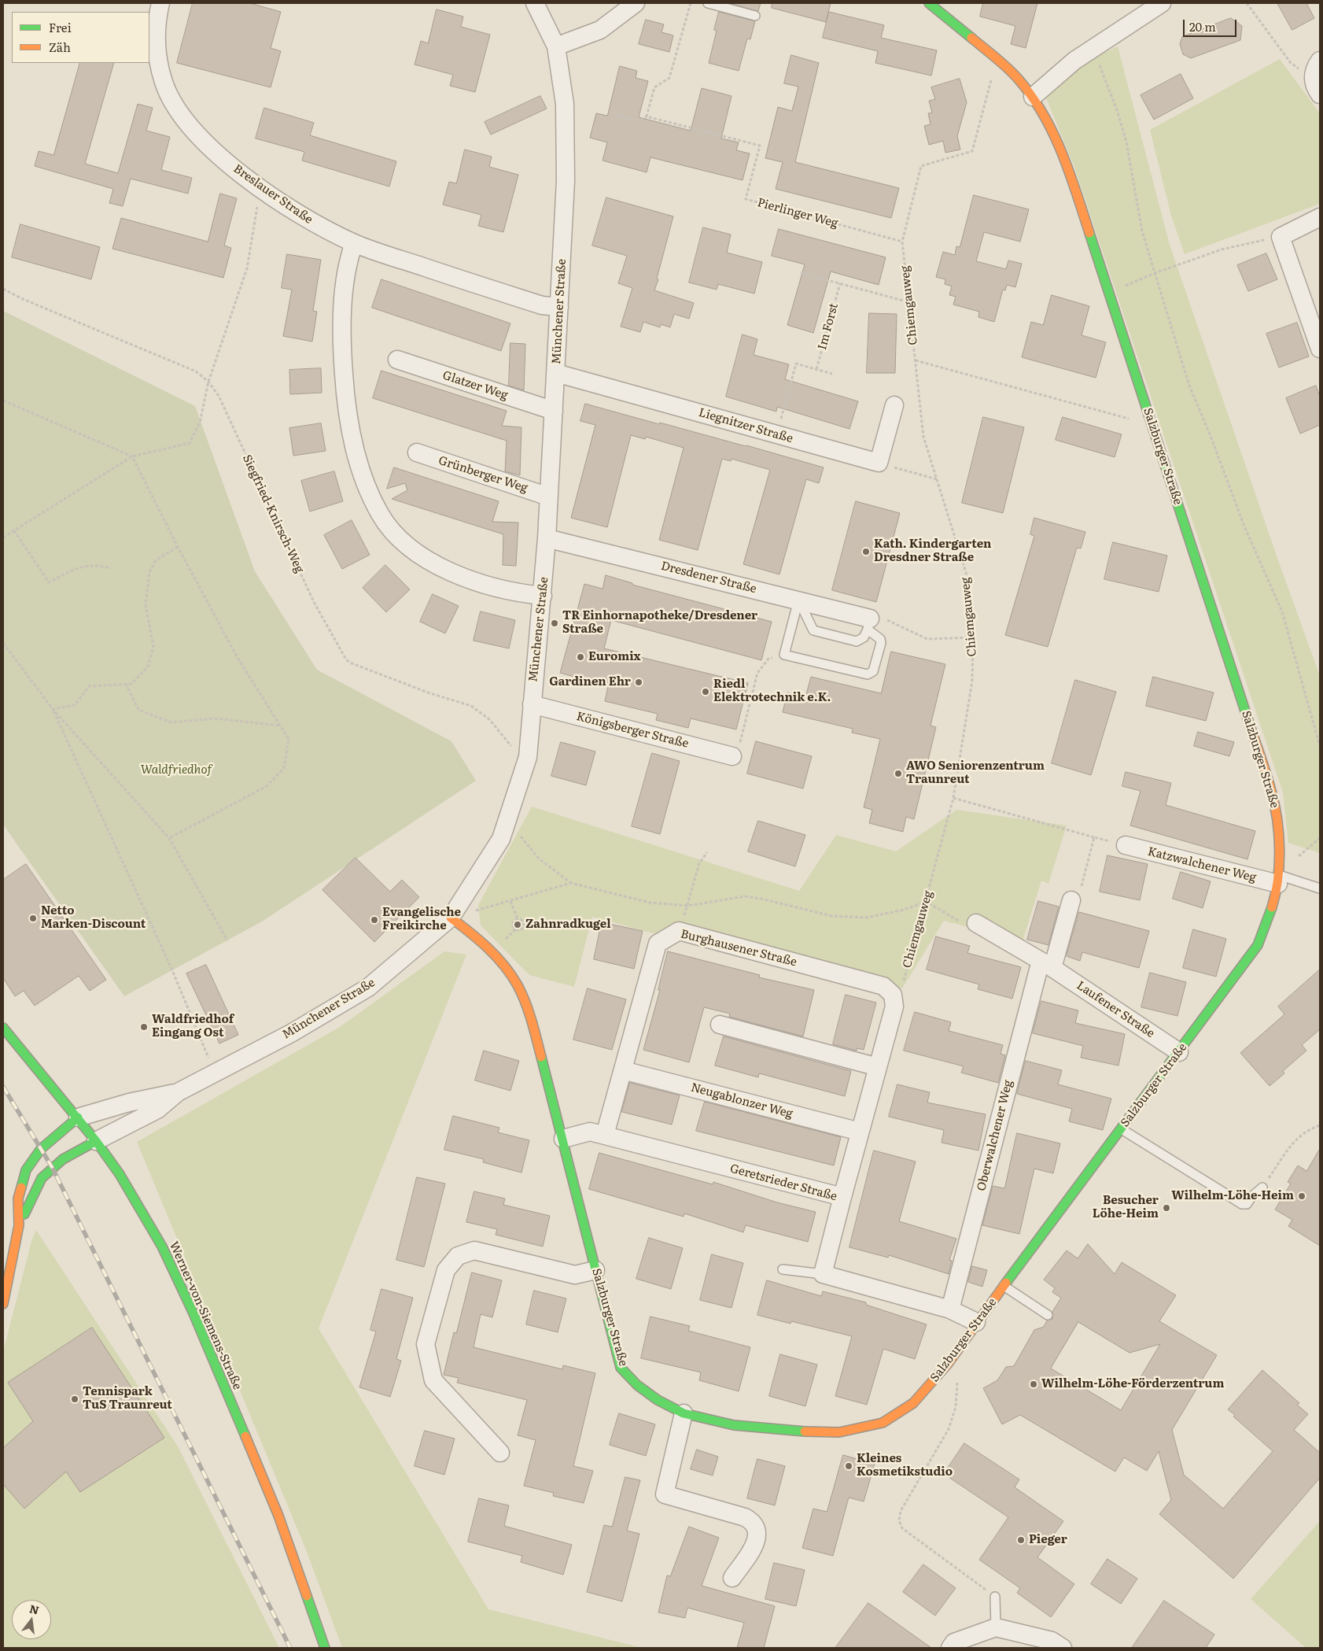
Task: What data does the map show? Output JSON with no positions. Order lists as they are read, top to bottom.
{
  "streets": {
    "street": [
      "Breslauer Straße",
      "Münchener Straße",
      "Glatzer Weg",
      "Liegnitzer Straße",
      "Salzburger Straße",
      "Grünberger Weg",
      "Dresdener Straße",
      "Königsberger Straße",
      "Katzwalchener Weg",
      "Burghausener Straße",
      "Laufener Straße",
      "Neugablonzer Weg",
      "Oberwalchener Weg",
      "Geretsrieder Straße",
      "Werner-von-Siemens-Straße"
    ],
    "path": [
      "Pierlinger Weg",
      "Chiemgauweg",
      "Im Forst",
      "Siegfried-Knirsch-Weg"
    ]
  },
  "crossings": [
    ["Breslauer Straße", "Münchener Straße"],
    ["Pierlinger Weg", "Chiemgauweg"],
    ["Chiemgauweg", "Salzburger Straße"],
    ["Chiemgauweg", "Burghausener Straße"],
    ["Münchener Straße", "Glatzer Weg"],
    ["Münchener Straße", "Liegnitzer Straße"],
    ["Münchener Straße", "Salzburger Straße"],
    ["Münchener Straße", "Grünberger Weg"],
    ["Münchener Straße", "Siegfried-Knirsch-Weg"],
    ["Münchener Straße", "Dresdener Straße"],
    ["Münchener Straße", "Königsberger Straße"],
    ["Münchener Straße", "Werner-von-Siemens-Straße"],
    ["Salzburger Straße", "Katzwalchener Weg"],
    ["Salzburger Straße", "Laufener Straße"],
    ["Salzburger Straße", "Geretsrieder Straße"],
    ["Burghausener Straße", "Neugablonzer Weg"],
    ["Burghausener Straße", "Geretsrieder Straße"],
    ["Laufener Straße", "Oberwalchener Weg"]
  ],
  "parks": ["Waldfriedhof"],
  "places": [
    "Kath. Kindergarten Dresdner Straße",
    "TR Einhornapotheke/Dresdener Straße",
    "Euromix",
    "Gardinen Ehr",
    "Riedl Elektrotechnik e.K.",
    "AWO Seniorenzentrum Traunreut",
    "Netto Marken-Discount",
    "Evangelische Freikirche",
    "Zahnradkugel",
    "Waldfriedhof Eingang Ost",
    "Wilhelm-Löhe-Heim",
    "Besucher Löhe-Heim",
    "Wilhelm-Löhe-Förderzentrum",
    "Tennispark TuS Traunreut",
    "Kleines Kosmetikstudio",
    "Pieger"
  ],
  "legend": ["Frei", "Zäh"],
  "scale_bar": "20 m",
  "north": "top"
}
